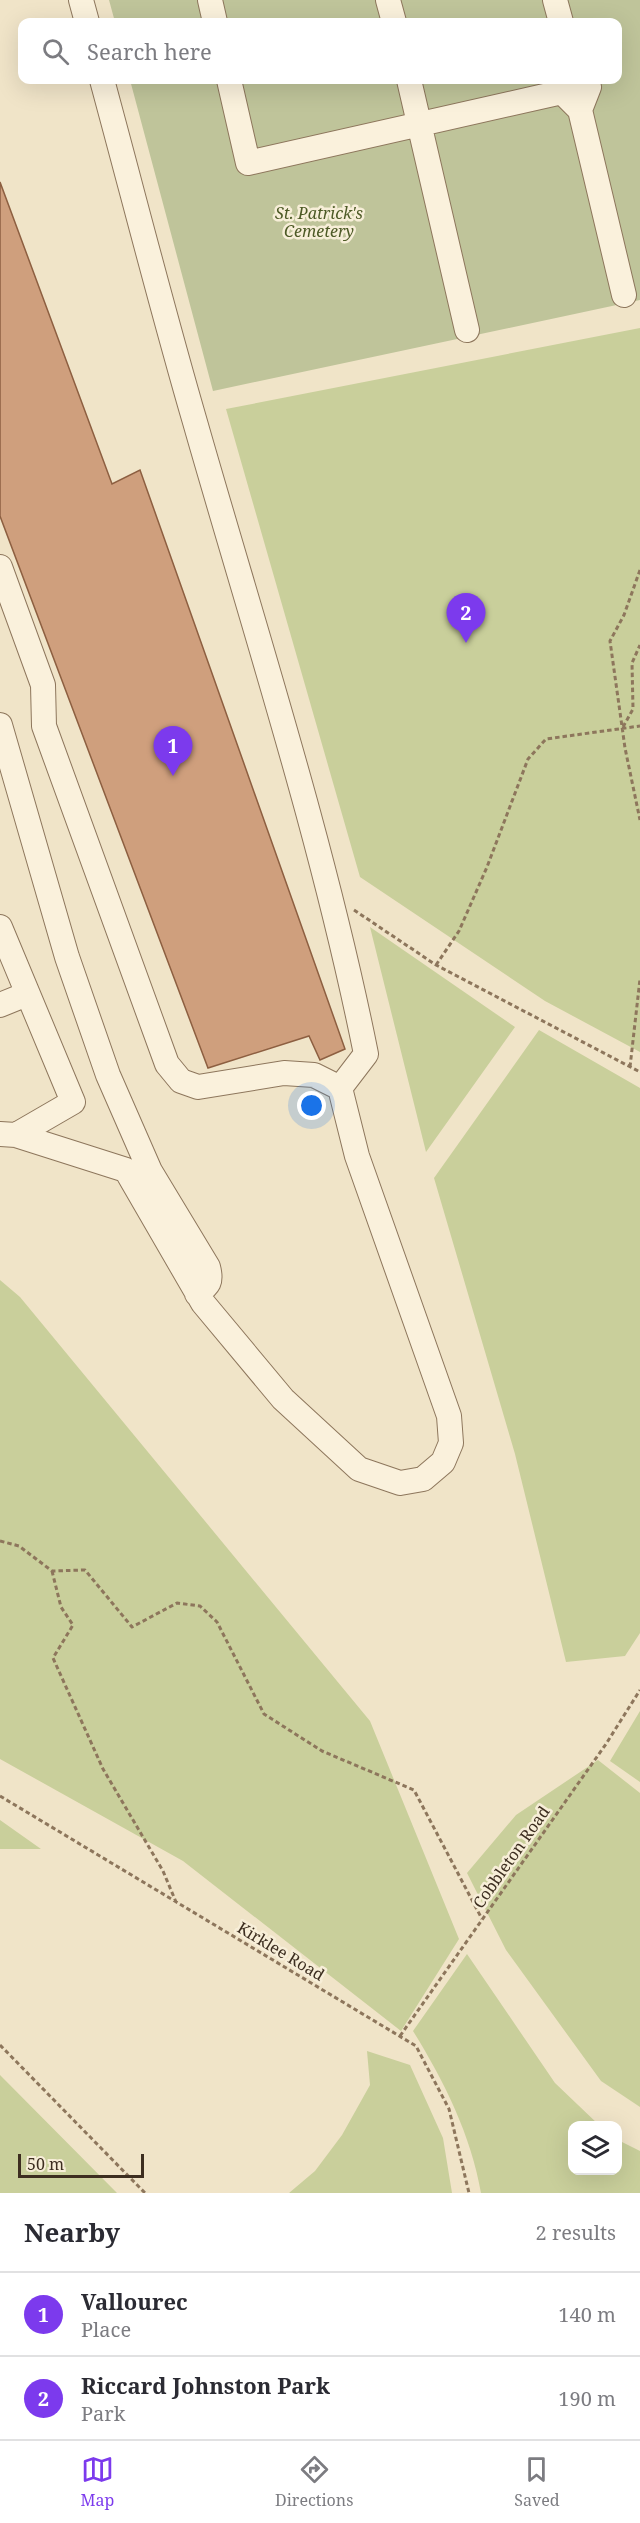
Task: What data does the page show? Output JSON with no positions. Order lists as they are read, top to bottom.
{
  "streets": {
    "path": ["Cobbleton Road", "Kirklee Road"]
  },
  "crossings": [
    ["Cobbleton Road", "Kirklee Road"]
  ],
  "parks": ["St. Patrick's Cemetery"],
  "scale_bar": "50 m",
  "page": {
    "search": "Search here",
    "pins": ["2", "1"],
    "scale": "50 m",
    "heading": ["Nearby", "2 results"],
    "list": [
      {
        "mark": "1",
        "name": "Vallourec",
        "note": "Place",
        "value": "140 m"
      },
      {
        "mark": "2",
        "name": "Riccard Johnston Park",
        "note": "Park",
        "value": "190 m"
      }
    ],
    "nav": ["Map", "Directions", "Saved"]
  }
}
